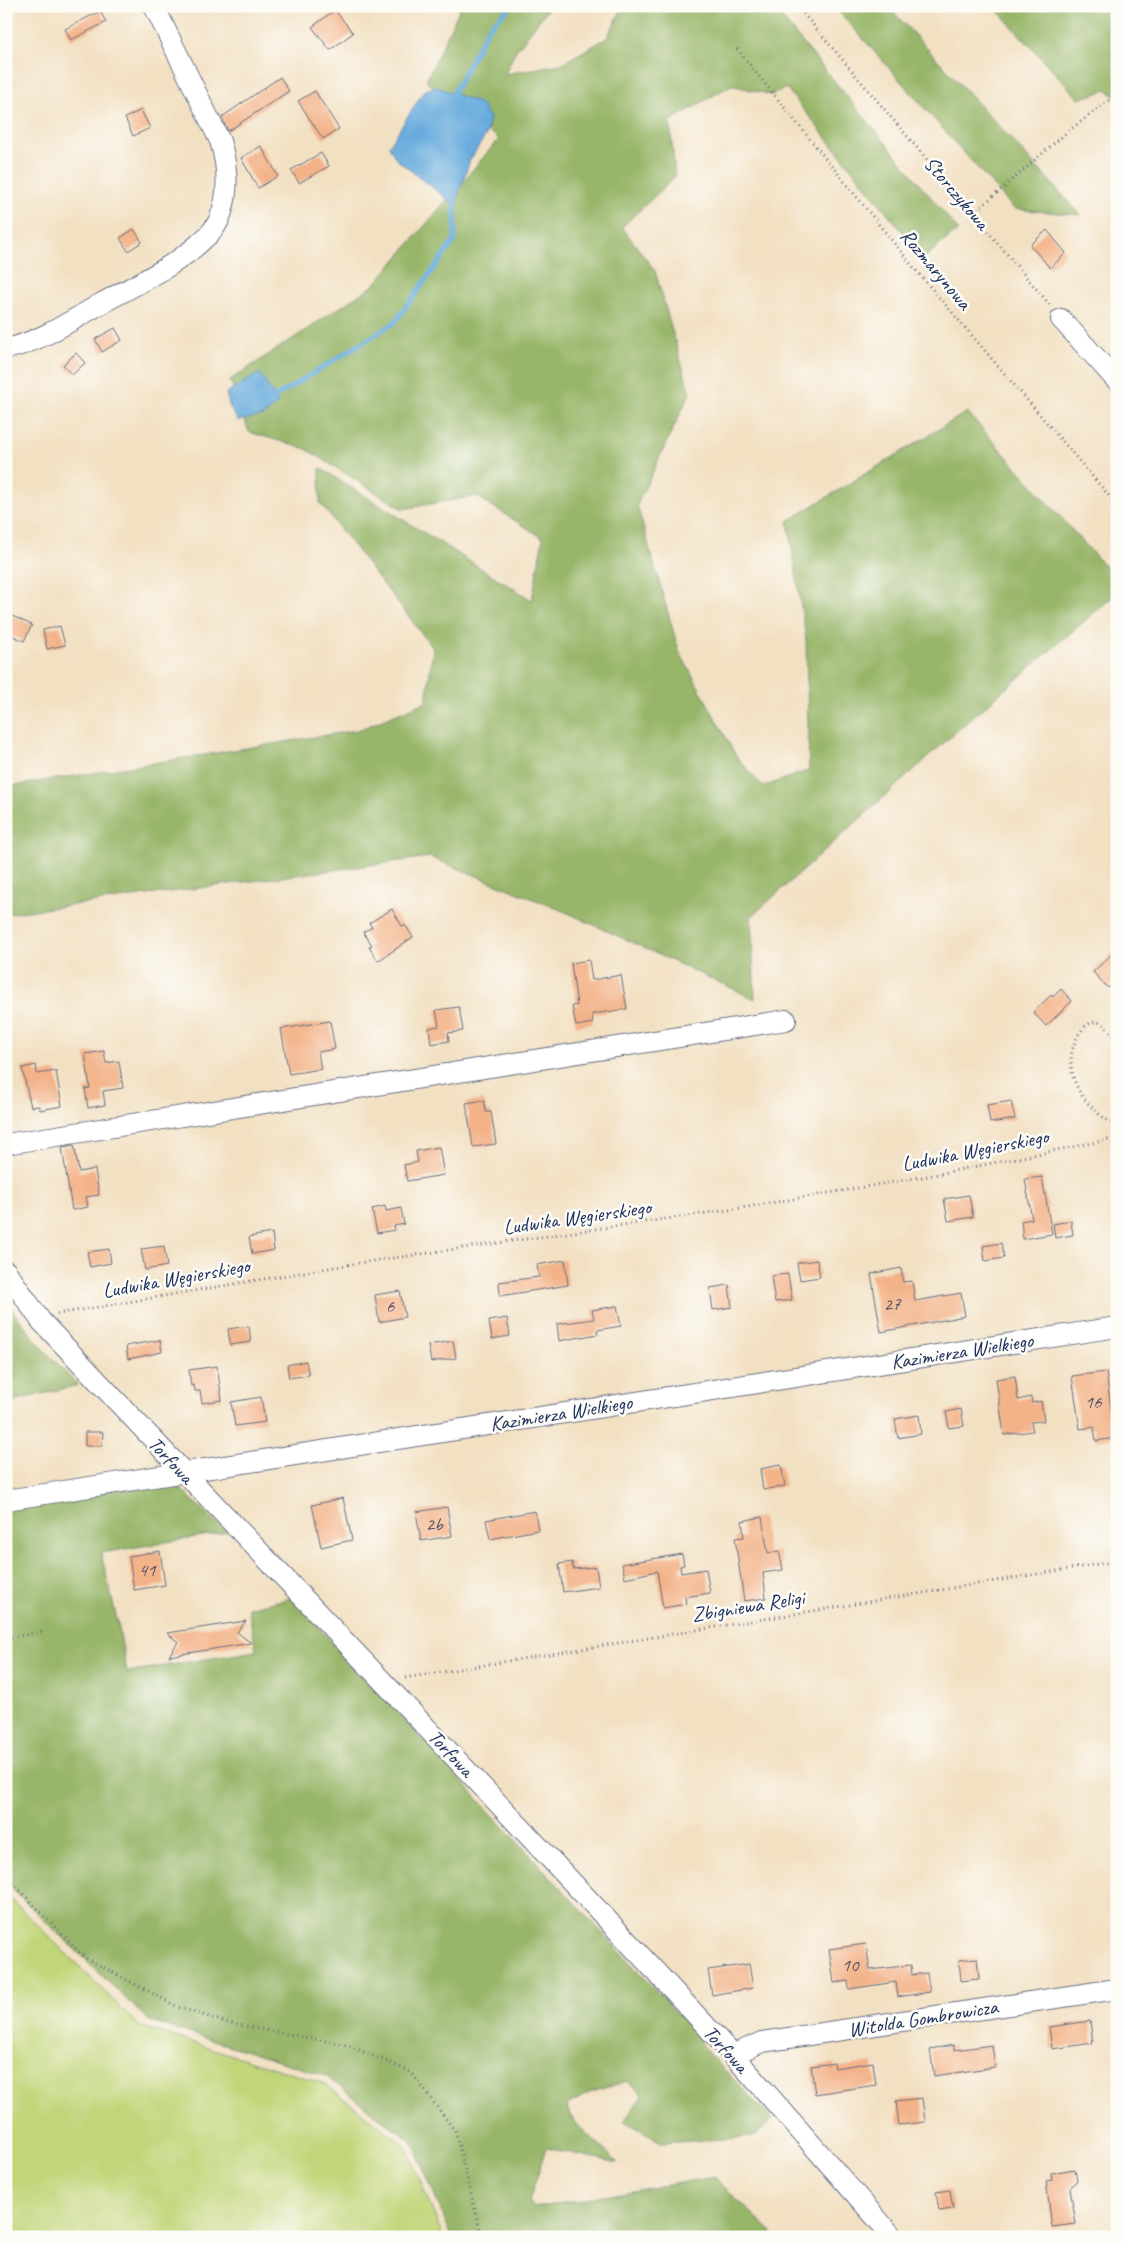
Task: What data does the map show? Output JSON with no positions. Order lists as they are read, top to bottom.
{
  "streets": {
    "street": ["Kazimierza Wielkiego", "Torfowa", "Witolda Gombrowicza"],
    "path": [
      "Storczykowa",
      "Rozmarynowa",
      "Ludwika Węgierskiego",
      "Zbigniewa Religi"
    ]
  },
  "crossings": [
    ["Ludwika Węgierskiego", "Torfowa"],
    ["Kazimierza Wielkiego", "Torfowa"],
    ["Torfowa", "Zbigniewa Religi"],
    ["Torfowa", "Witolda Gombrowicza"]
  ],
  "house_numbers": [
    "27",
    "6",
    "16",
    "2b",
    "41",
    "10"
  ]
}
